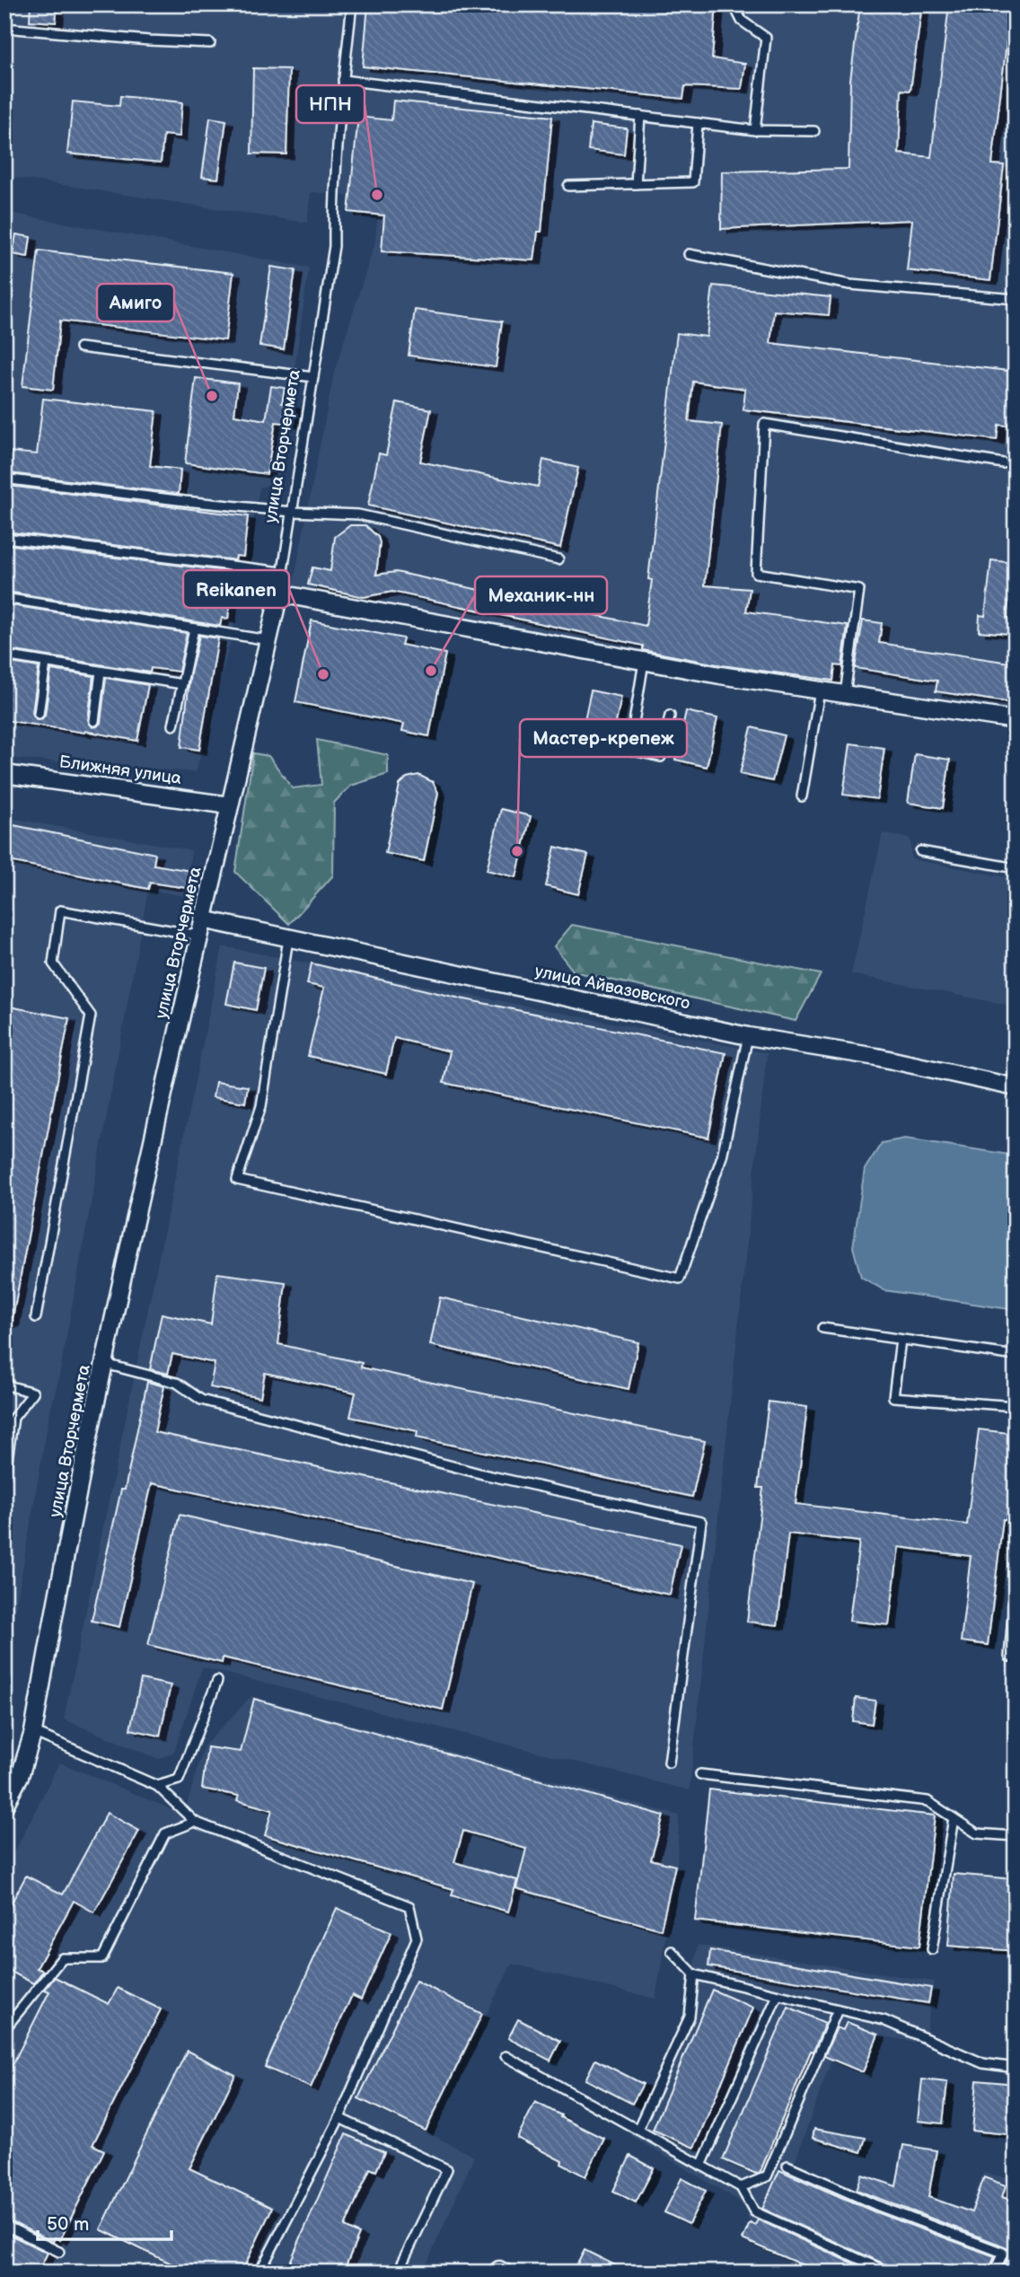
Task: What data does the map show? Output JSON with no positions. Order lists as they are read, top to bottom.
{
  "streets": {
    "street": ["улица Вторчермета", "Ближняя улица", "улица Айвазовского"]
  },
  "crossings": [
    ["улица Вторчермета", "Ближняя улица"],
    ["улица Вторчермета", "улица Айвазовского"]
  ],
  "places": [
    "НПН",
    "Амиго",
    "Механик-нн",
    "Reikanen",
    "Мастер-крепеж"
  ],
  "scale_bar": "50 m"
}
